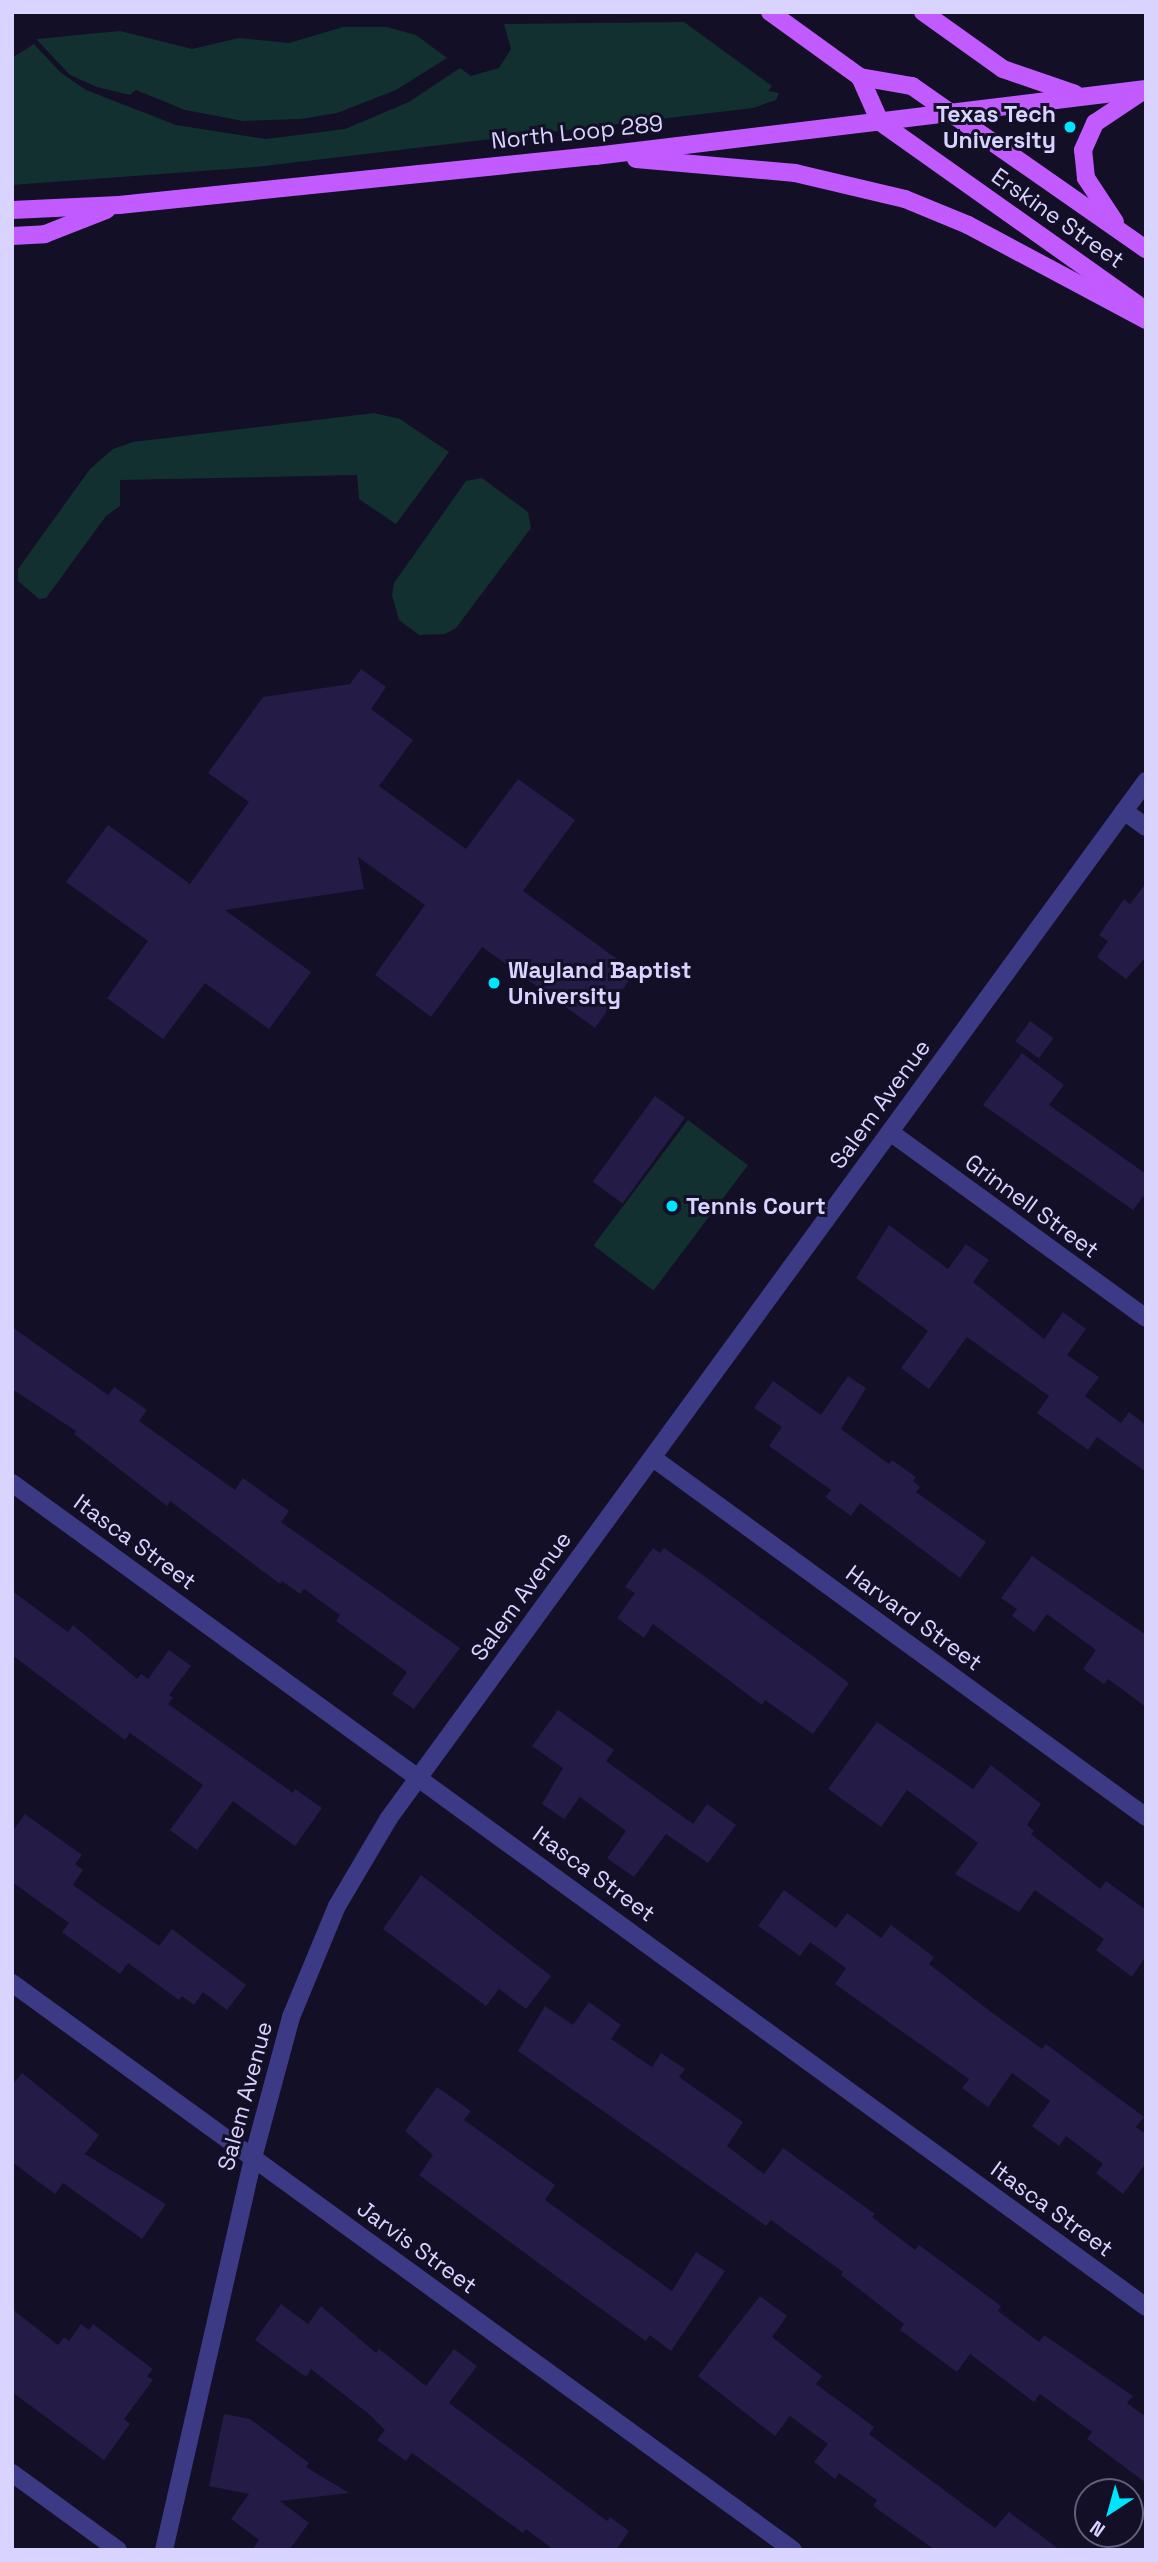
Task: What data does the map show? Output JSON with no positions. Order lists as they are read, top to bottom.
{
  "streets": {
    "main road": ["North Loop 289", "Erskine Street"],
    "street": [
      "Salem Avenue",
      "Grinnell Street",
      "Itasca Street",
      "Harvard Street",
      "Jarvis Street"
    ]
  },
  "crossings": [
    ["North Loop 289", "Erskine Street"],
    ["Salem Avenue", "Grinnell Street"],
    ["Salem Avenue", "Itasca Street"],
    ["Salem Avenue", "Harvard Street"],
    ["Salem Avenue", "Jarvis Street"]
  ],
  "places": ["Texas Tech University", "Wayland Baptist University", "Tennis Court"],
  "north": "bottom left"
}
